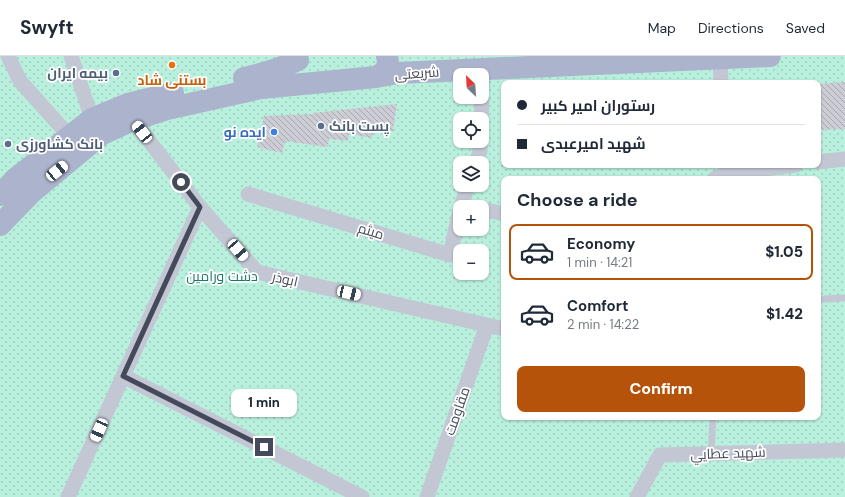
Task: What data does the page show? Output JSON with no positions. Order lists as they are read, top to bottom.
{
  "streets": {
    "main road": ["شریعتی"],
    "street": [
      "میثم",
      "ابوذر",
      "مقاومت",
      "شهيد عطايي"
    ]
  },
  "crossings": [
    ["ابوذر", "مقاومت"]
  ],
  "parks": ["دشت ورامین"],
  "places": [
    "بستنی شاد",
    "بیمه ایران",
    "پست بانک",
    "ایده نو",
    "بانک کشاورزی"
  ],
  "north": "top left",
  "page": {
    "header": "Swyft",
    "nav": ["Map", "Directions", "Saved"],
    "map_buttons": ["+", "−"],
    "banner": ["رستوران امیر کبیر", "شهید امیرعبدی"],
    "heading": "Choose a ride",
    "list": [
      {
        "name": "Economy",
        "note": "1 min · 14:21",
        "value": "$1.05"
      },
      {
        "name": "Comfort",
        "note": "2 min · 14:22",
        "value": "$1.42"
      }
    ],
    "buttons": "Confirm",
    "bubble": "1 min"
  }
}
